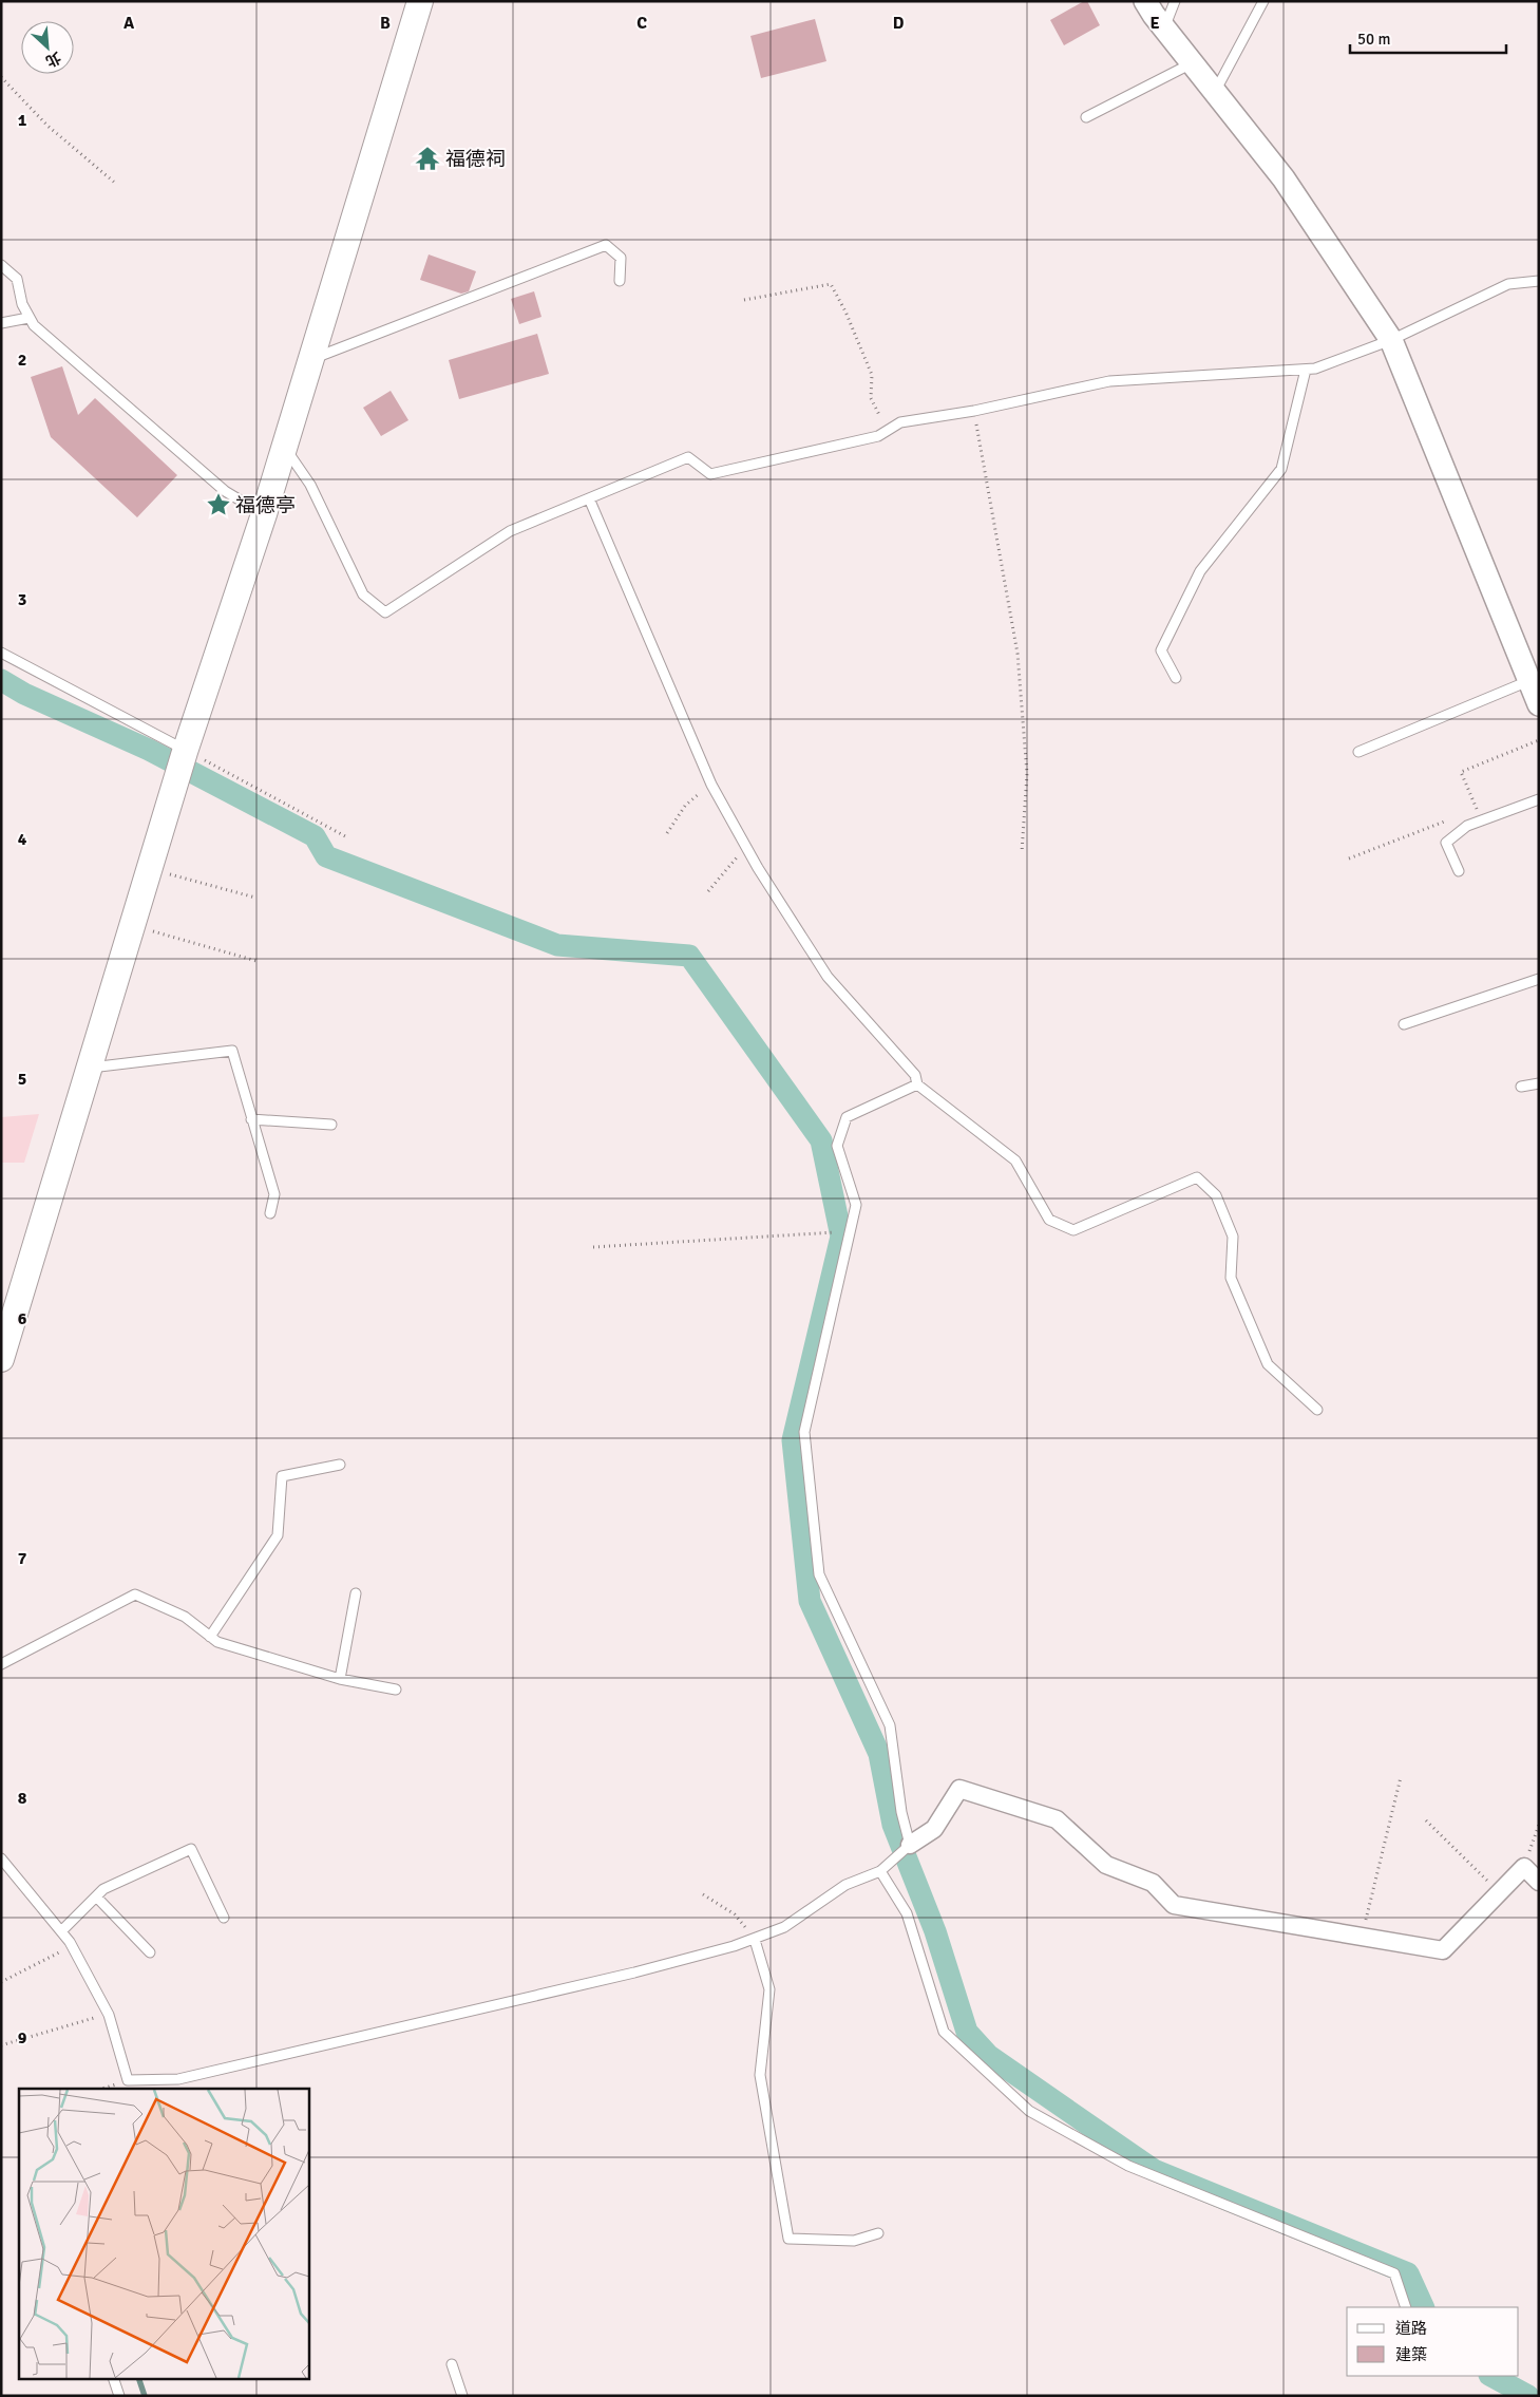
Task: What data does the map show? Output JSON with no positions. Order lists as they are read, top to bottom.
{
  "places": {
    "temple": ["福德祠"],
    "place": ["福德亭"]
  },
  "legend": ["道路", "建築"],
  "scale_bar": "50 m",
  "north": "bottom right",
  "grid": {
    "columns": [
      "A",
      "B",
      "C",
      "D",
      "E"
    ],
    "rows": [
      "1",
      "2",
      "3",
      "4",
      "5",
      "6",
      "7",
      "8",
      "9"
    ]
  }
}
